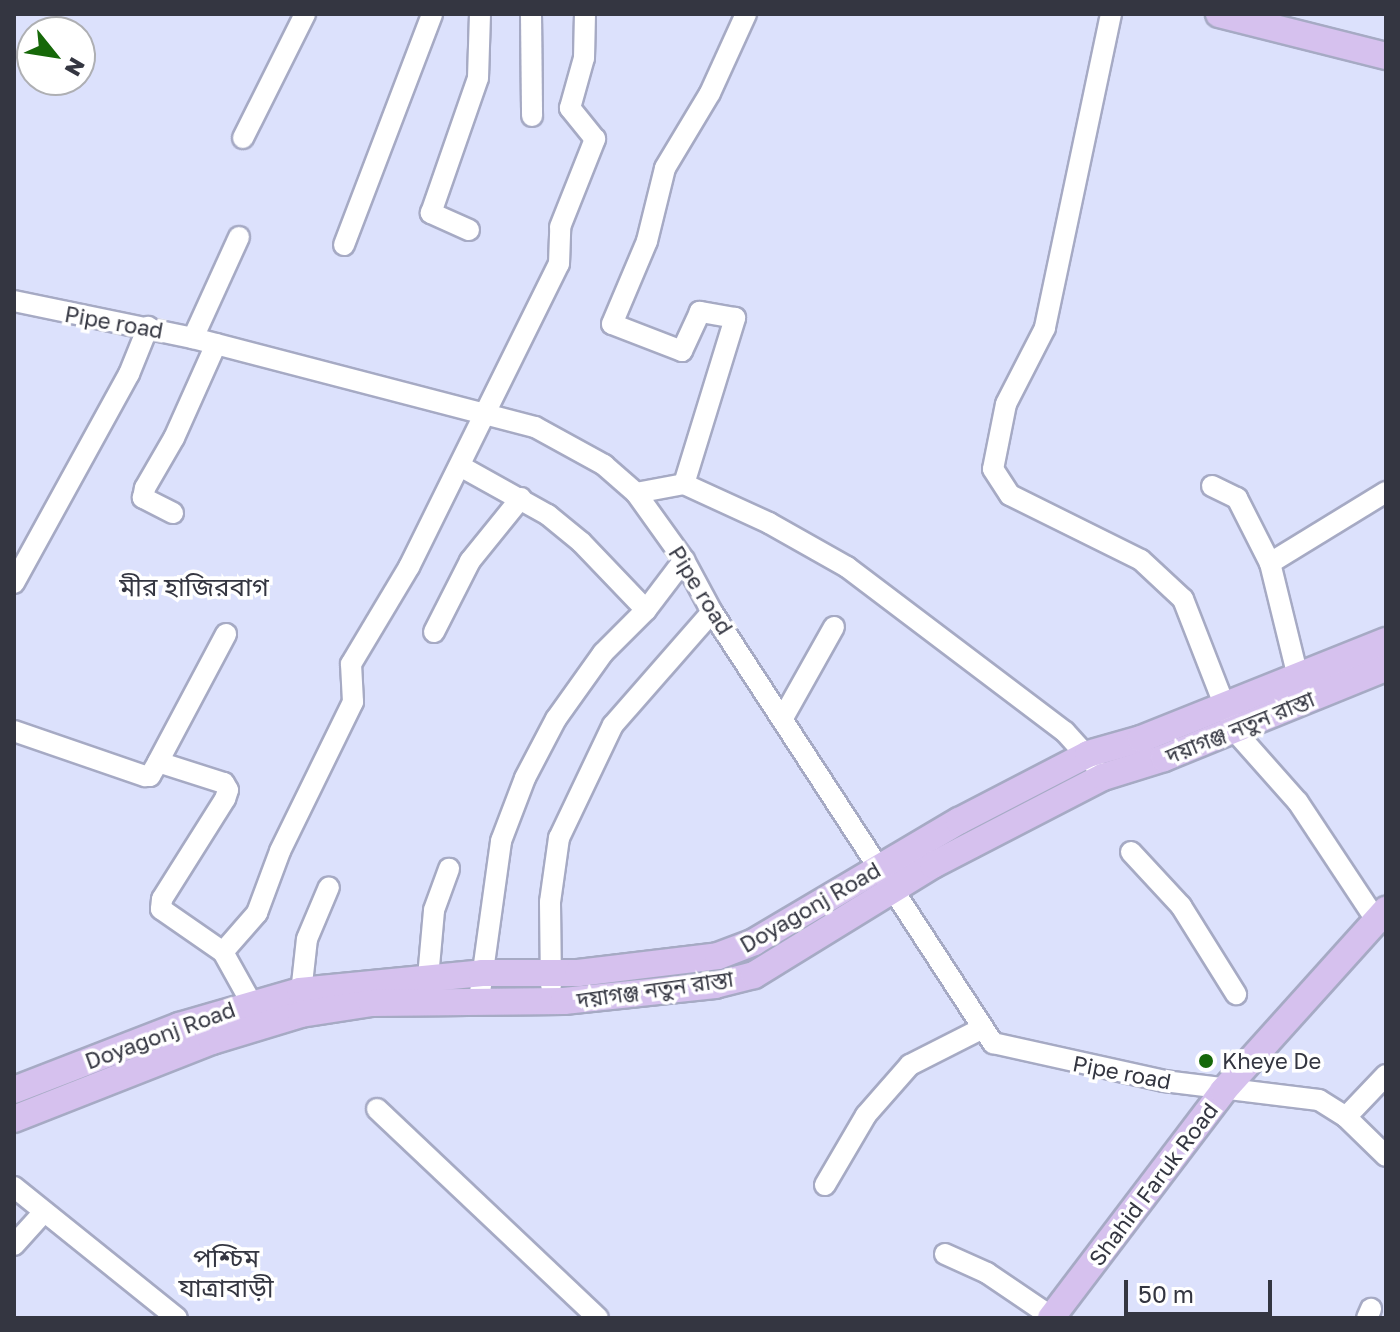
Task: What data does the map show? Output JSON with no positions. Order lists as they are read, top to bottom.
{
  "streets": {
    "main road": ["দয়াগঞ্জ নতুন রাস্তা", "Doyagonj Road", "Shahid Faruk Road"],
    "street": ["Pipe road"]
  },
  "crossings": [
    ["Pipe road", "দয়াগঞ্জ নতুন রাস্তা"],
    ["Pipe road", "Doyagonj Road"],
    ["Pipe road", "Shahid Faruk Road"],
    ["দয়াগঞ্জ নতুন রাস্তা", "Doyagonj Road"]
  ],
  "districts": ["মীর হাজিরবাগ", "পশ্চিম যাত্রাবাড়ী"],
  "places": ["Kheye De"],
  "scale_bar": "50 m",
  "north": "bottom right"
}
